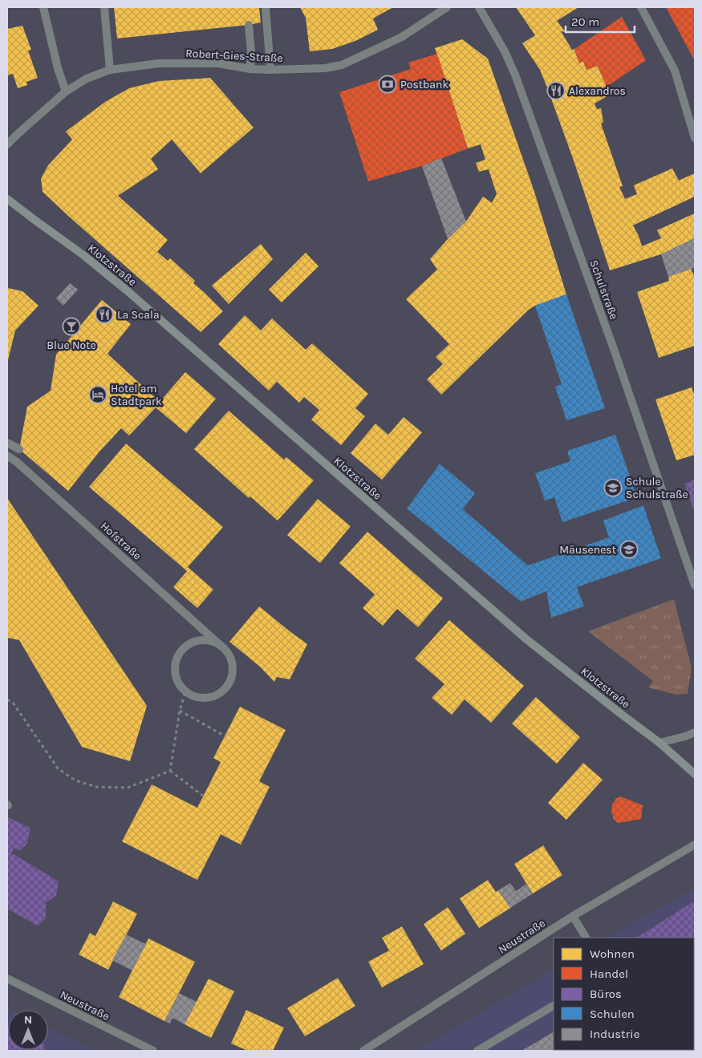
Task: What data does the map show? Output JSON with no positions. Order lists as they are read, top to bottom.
{
  "streets": {
    "main road": ["Klotzstraße"],
    "street": [
      "Robert-Gies-Straße",
      "Schulstraße",
      "Hofstraße",
      "Neustraße"
    ]
  },
  "places": {
    "bank": ["Postbank"],
    "restaurant": ["Alexandros", "La Scala"],
    "bar": ["Blue Note"],
    "hotel": ["Hotel am Stadtpark"],
    "school or university": ["Schule Schulstraße", "Mäusenest"]
  },
  "legend": [
    "Wohnen",
    "Handel",
    "Büros",
    "Schulen",
    "Industrie"
  ],
  "scale_bar": "20 m",
  "north": "top"
}
